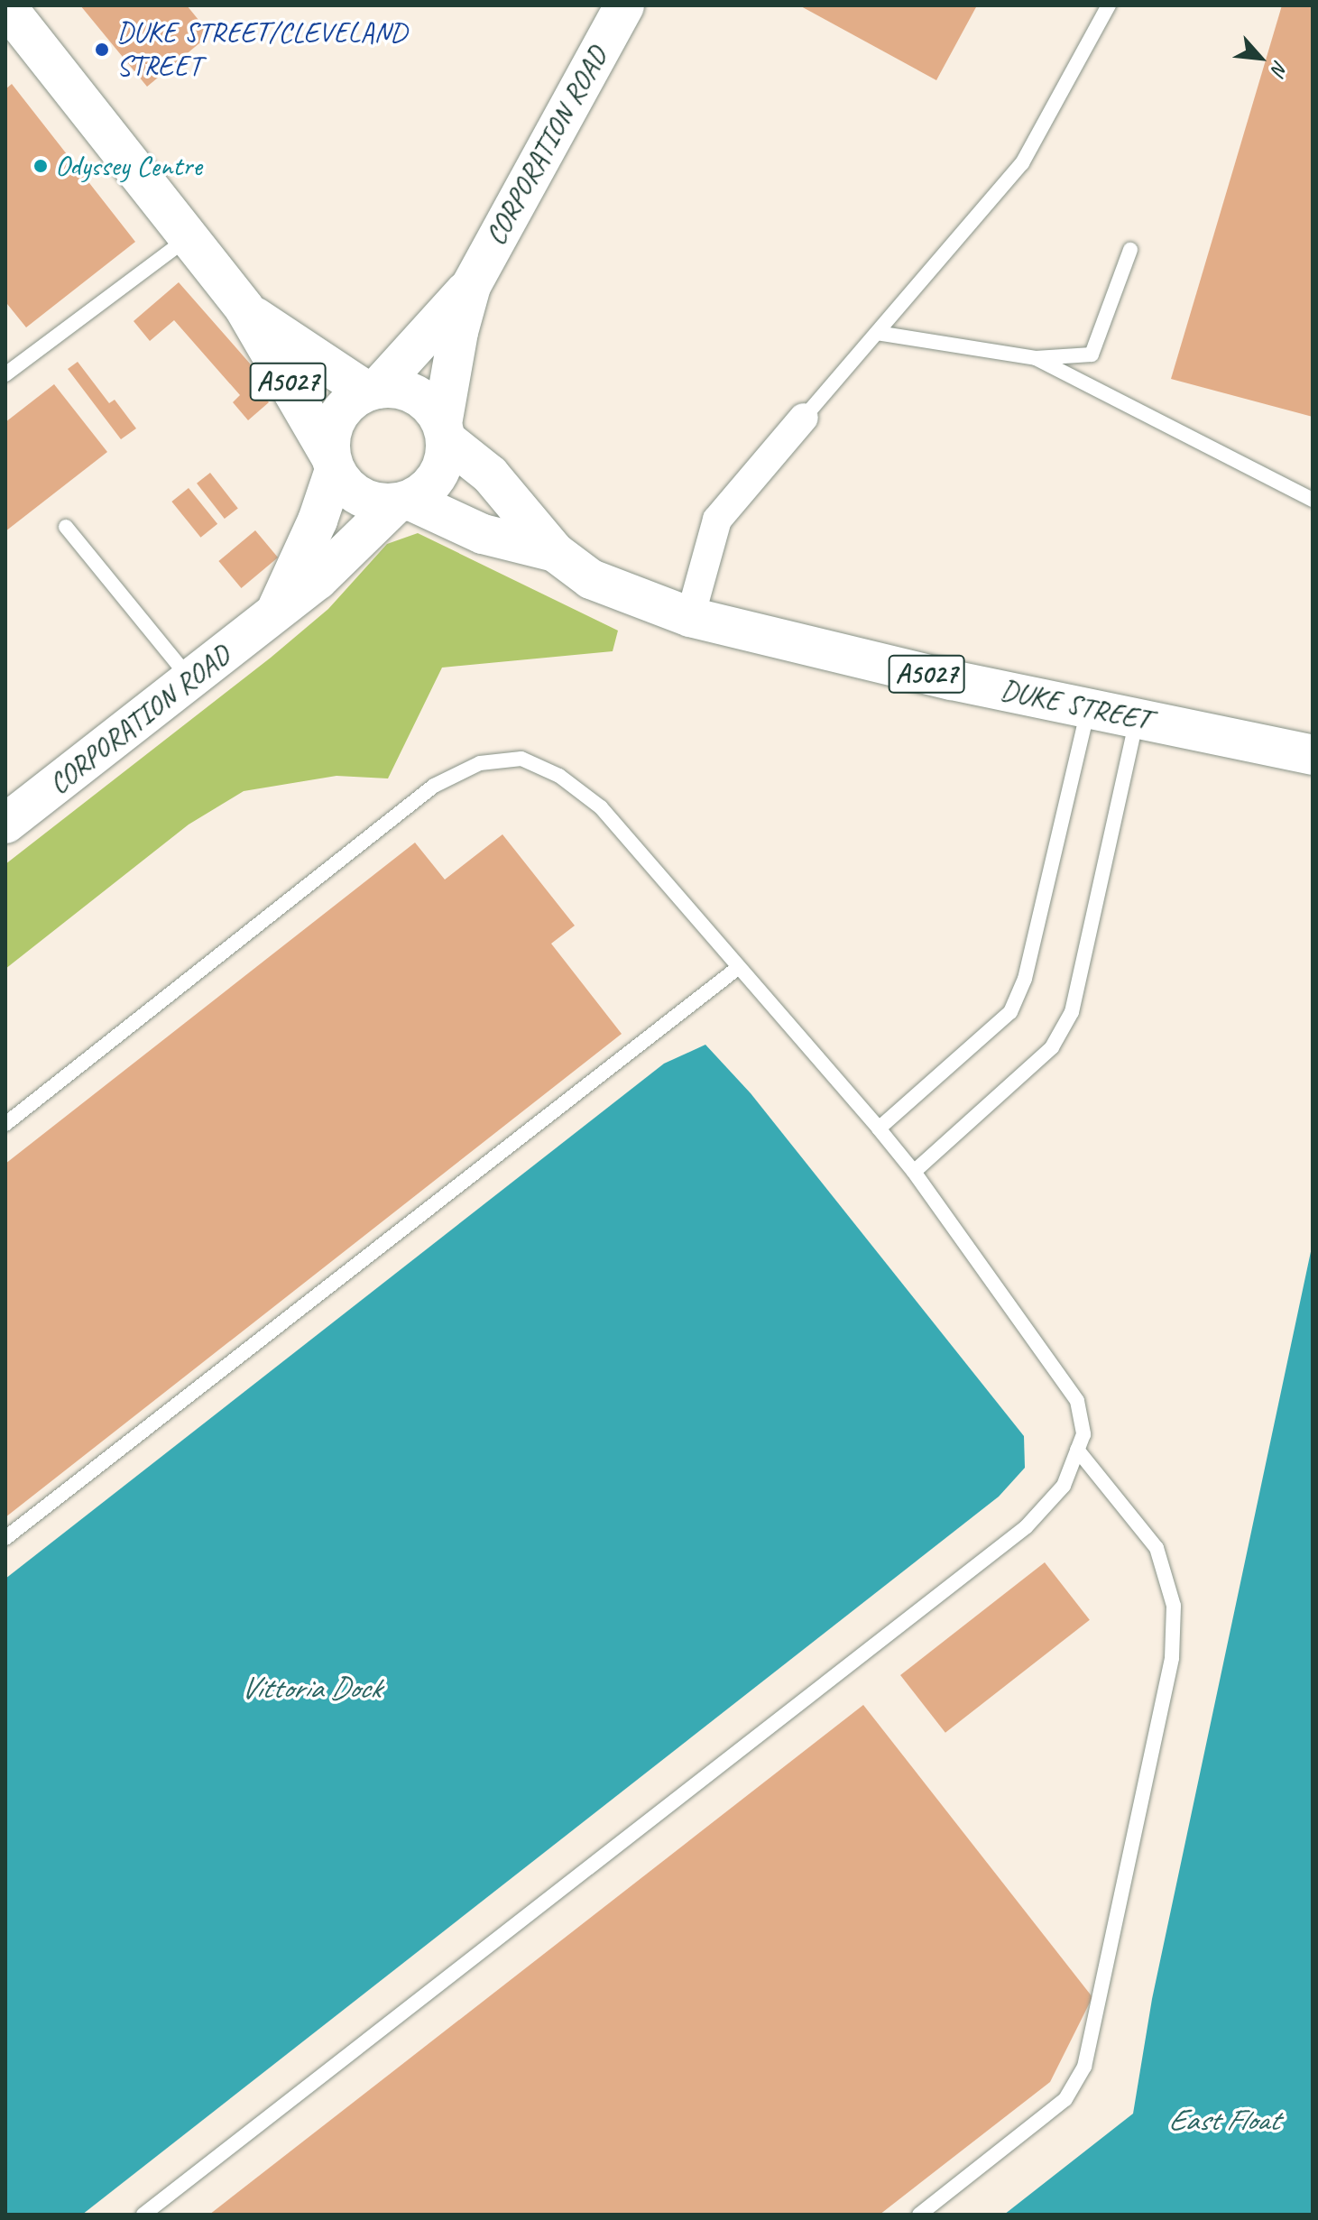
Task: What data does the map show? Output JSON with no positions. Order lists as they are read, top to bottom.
{
  "streets": {
    "main road": ["CORPORATION ROAD", "A5027", "DUKE STREET"]
  },
  "crossings": [
    ["CORPORATION ROAD", "A5027"],
    ["CORPORATION ROAD", "DUKE STREET"],
    ["A5027", "DUKE STREET"]
  ],
  "water": ["Vittoria Dock", "East Float"],
  "places": ["DUKE STREET/CLEVELAND STREET", "Odyssey Centre"],
  "north": "bottom right"
}
